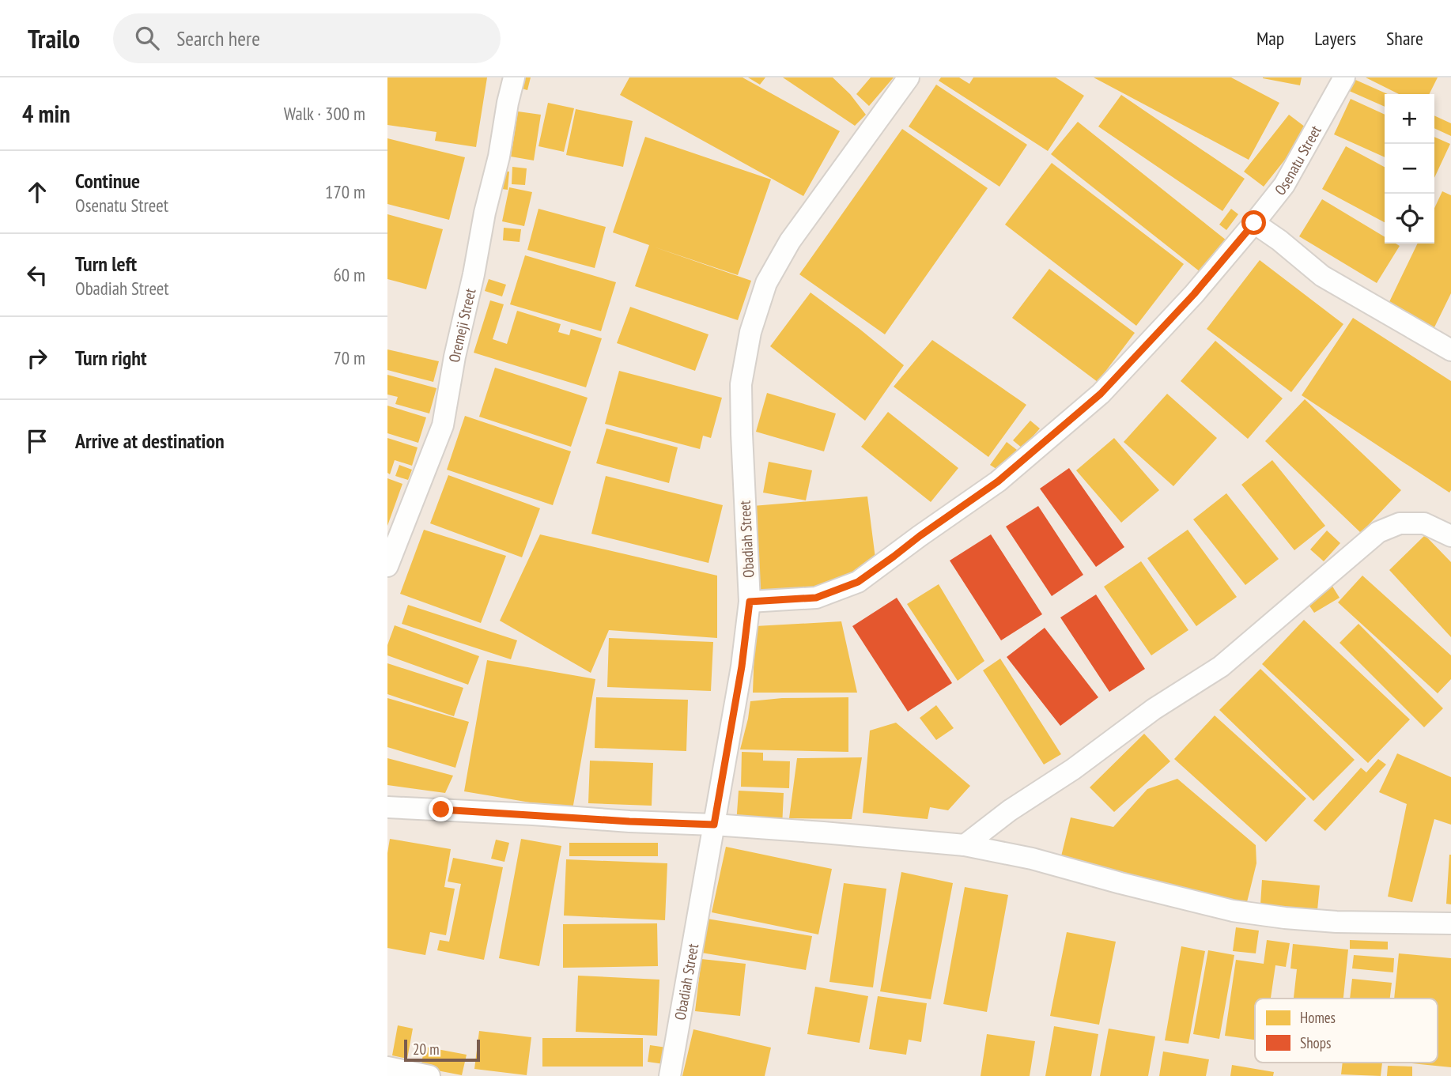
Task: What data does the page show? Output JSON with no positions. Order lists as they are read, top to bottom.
{
  "streets": {
    "street": ["Osenatu Street", "Oremeji Street", "Obadiah Street"]
  },
  "crossings": [
    ["Osenatu Street", "Obadiah Street"]
  ],
  "legend": ["Homes", "Shops"],
  "scale_bar": "20 m",
  "page": {
    "header": "Trailo",
    "search": "Search here",
    "nav": ["Map", "Layers", "Share"],
    "heading": ["4 min", "Walk · 300 m"],
    "map_buttons": ["+", "−"],
    "list": [
      ["Continue", "Osenatu Street", "170 m"],
      ["Turn left", "Obadiah Street", "60 m"],
      ["Turn right", "70 m"],
      "Arrive at destination"
    ],
    "scale": "20 m"
  }
}
